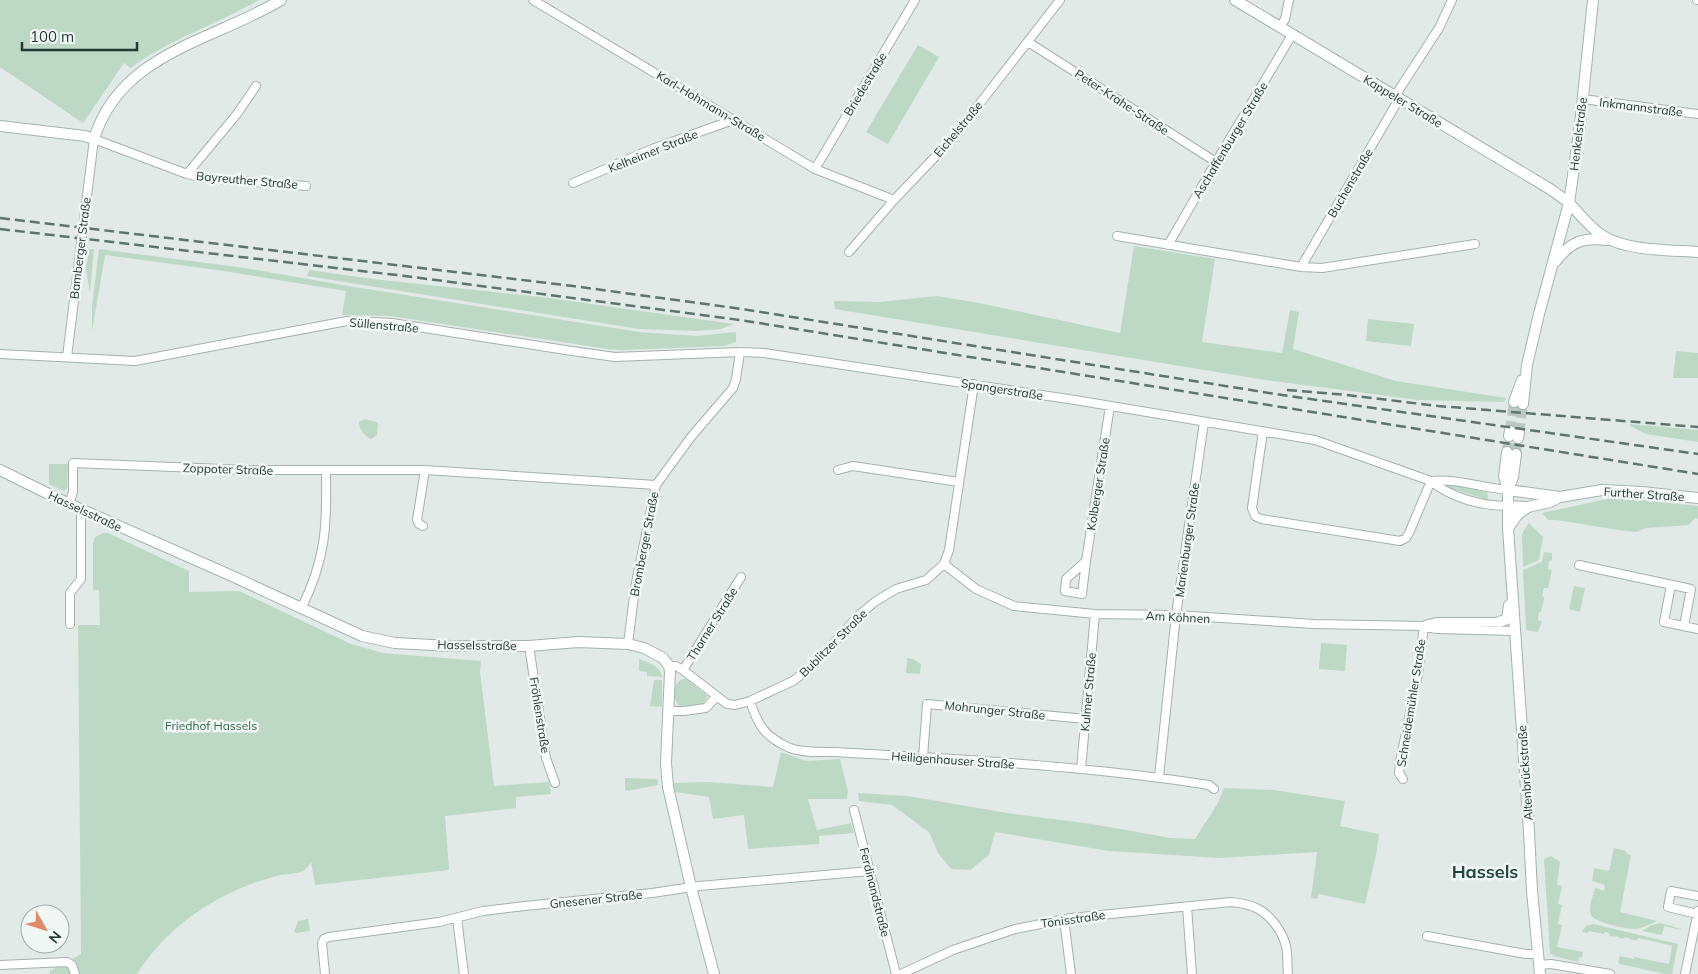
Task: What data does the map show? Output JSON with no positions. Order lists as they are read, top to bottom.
{
  "streets": {
    "street": [
      "Briedestraße",
      "Kappeler Straße",
      "Peter-Krahe-Straße",
      "Karl-Hohmann-Straße",
      "Inkmannstraße",
      "Eichelstraße",
      "Henkelstraße",
      "Aschaffenburger Straße",
      "Kelheimer Straße",
      "Bayreuther Straße",
      "Buchenstraße",
      "Bamberger Straße",
      "Süllenstraße",
      "Spangerstraße",
      "Zoppoter Straße",
      "Kolberger Straße",
      "Further Straße",
      "Hasselsstraße",
      "Marienburger Straße",
      "Bromberger Straße",
      "Am Köhnen",
      "Thorner Straße",
      "Bublitzer Straße",
      "Kulmer Straße",
      "Schneidemühler Straße",
      "Mohrunger Straße",
      "Fröhlenstraße",
      "Heiligenhauser Straße",
      "Altenbrückstraße",
      "Ferdinandstraße",
      "Gnesener Straße",
      "Tönisstraße"
    ]
  },
  "crossings": [
    ["Briedestraße", "Karl-Hohmann-Straße"],
    ["Kappeler Straße", "Henkelstraße"],
    ["Kappeler Straße", "Aschaffenburger Straße"],
    ["Kappeler Straße", "Buchenstraße"],
    ["Peter-Krahe-Straße", "Eichelstraße"],
    ["Peter-Krahe-Straße", "Aschaffenburger Straße"],
    ["Karl-Hohmann-Straße", "Eichelstraße"],
    ["Karl-Hohmann-Straße", "Kelheimer Straße"],
    ["Inkmannstraße", "Henkelstraße"],
    ["Bayreuther Straße", "Bamberger Straße"],
    ["Bamberger Straße", "Süllenstraße"],
    ["Süllenstraße", "Spangerstraße"],
    ["Süllenstraße", "Bromberger Straße"],
    ["Spangerstraße", "Kolberger Straße"],
    ["Spangerstraße", "Further Straße"],
    ["Spangerstraße", "Marienburger Straße"],
    ["Spangerstraße", "Bromberger Straße"],
    ["Spangerstraße", "Altenbrückstraße"],
    ["Zoppoter Straße", "Hasselsstraße"],
    ["Zoppoter Straße", "Bromberger Straße"],
    ["Further Straße", "Altenbrückstraße"],
    ["Hasselsstraße", "Bromberger Straße"],
    ["Hasselsstraße", "Fröhlenstraße"],
    ["Marienburger Straße", "Am Köhnen"],
    ["Marienburger Straße", "Heiligenhauser Straße"],
    ["Am Köhnen", "Bublitzer Straße"],
    ["Am Köhnen", "Kulmer Straße"],
    ["Am Köhnen", "Schneidemühler Straße"],
    ["Am Köhnen", "Altenbrückstraße"],
    ["Bublitzer Straße", "Heiligenhauser Straße"],
    ["Kulmer Straße", "Mohrunger Straße"],
    ["Kulmer Straße", "Heiligenhauser Straße"],
    ["Mohrunger Straße", "Heiligenhauser Straße"],
    ["Ferdinandstraße", "Gnesener Straße"]
  ],
  "districts": ["Hassels"],
  "parks": ["Friedhof Hassels"],
  "scale_bar": "100 m",
  "north": "bottom right"
}
